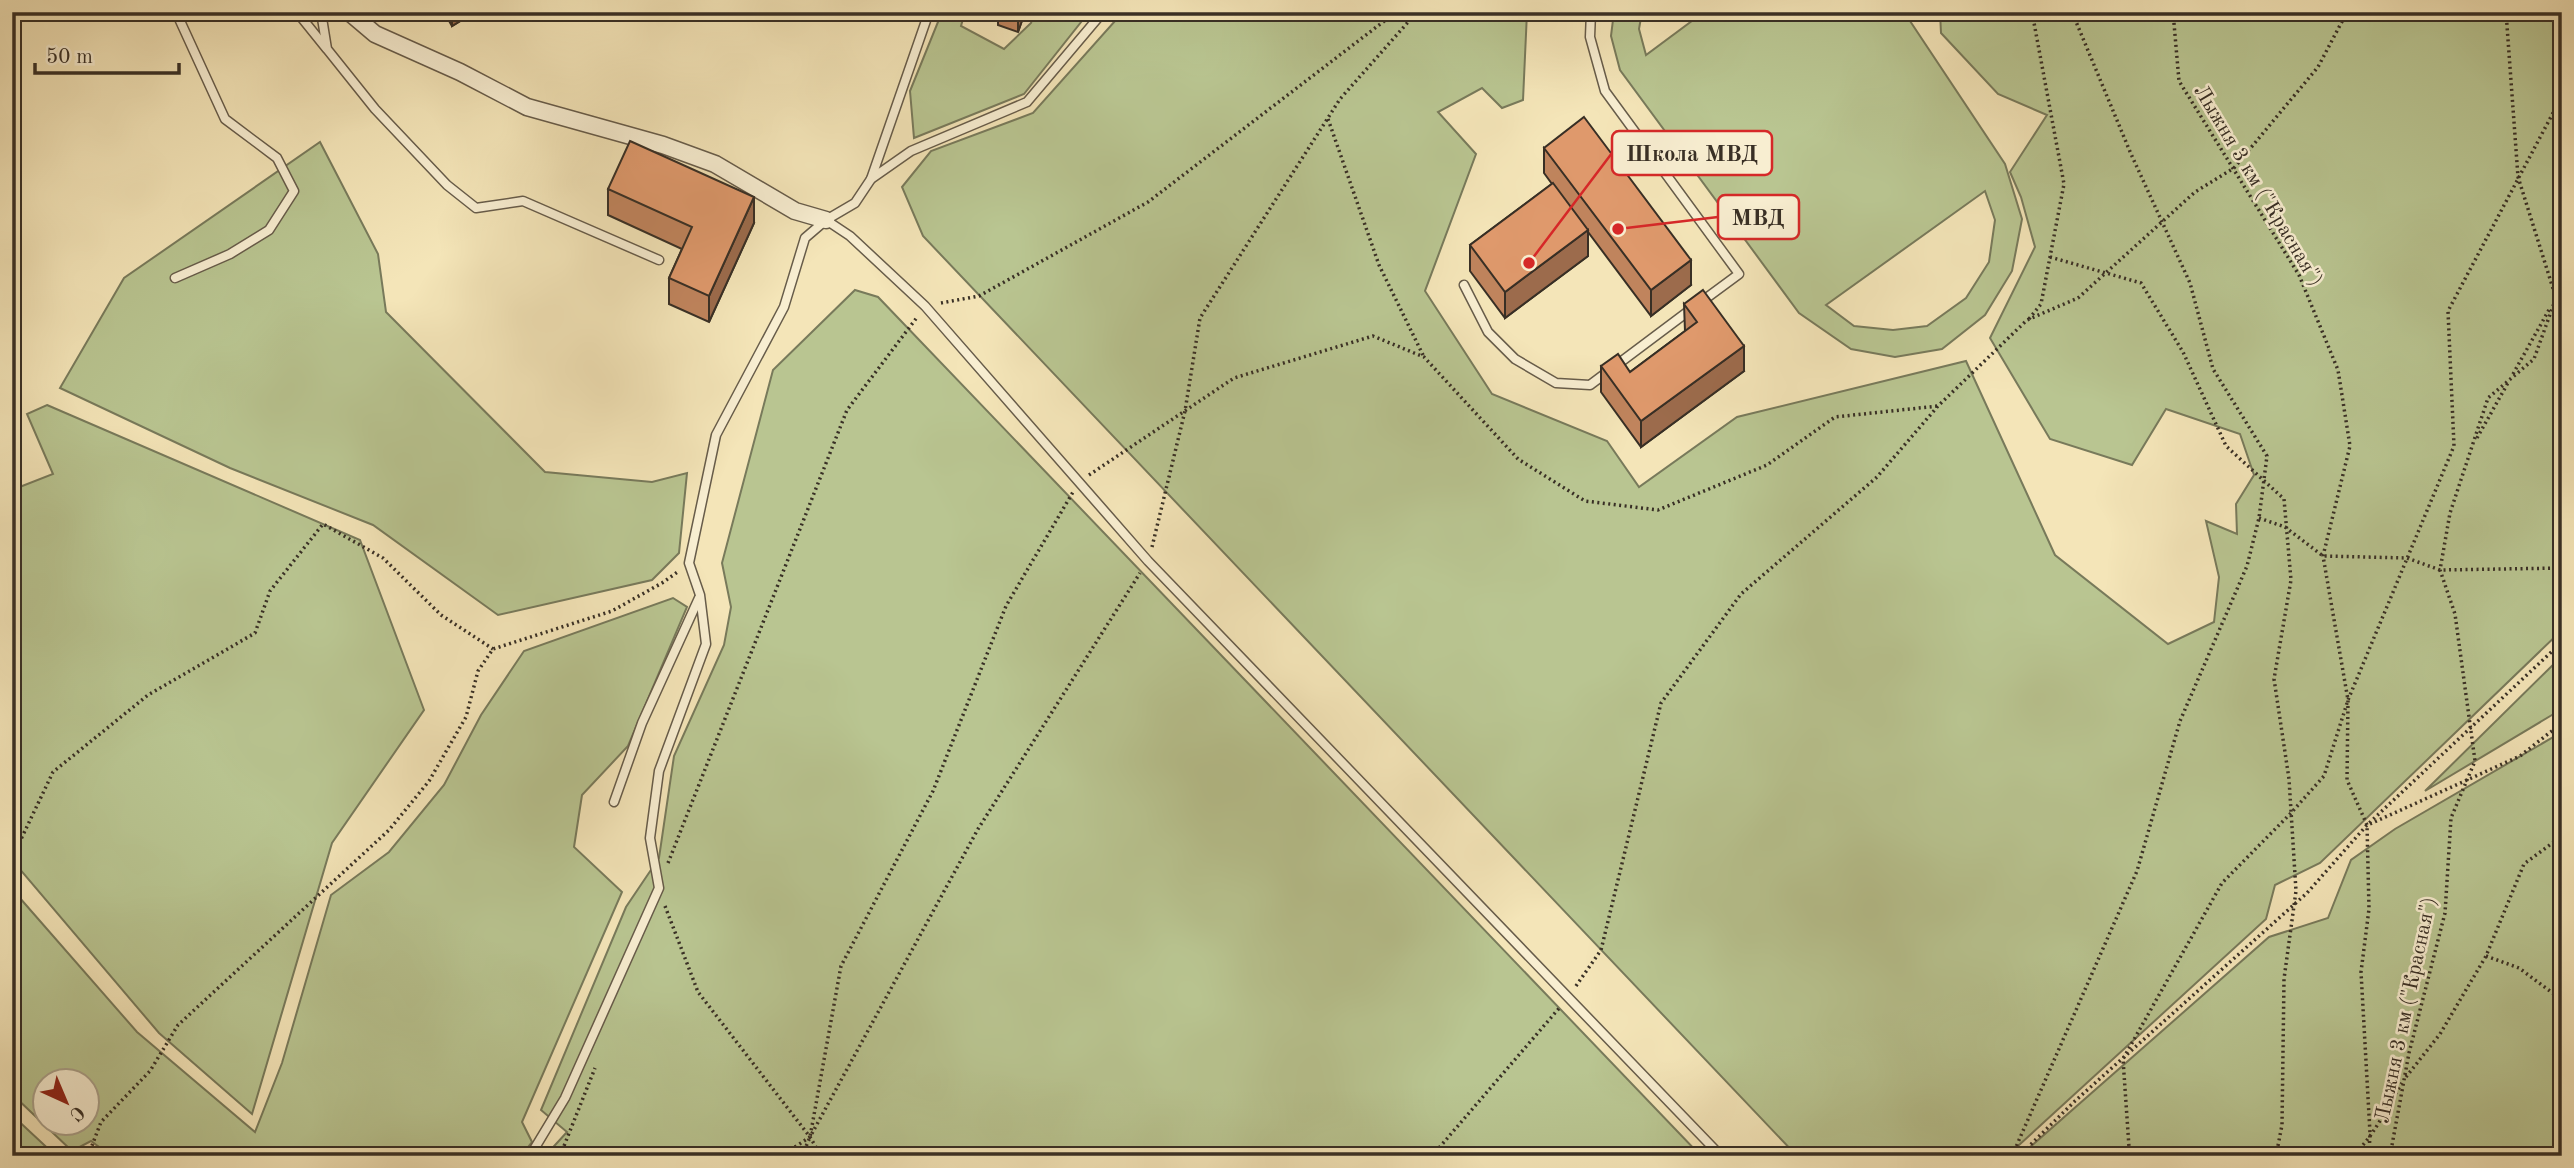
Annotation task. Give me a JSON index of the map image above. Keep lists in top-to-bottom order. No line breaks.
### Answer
{"streets":{"path":["Лыжня 3 км (\"Красная\")"]},"places":["МВД","Школа МВД"],"scale_bar":"50 m","north":"bottom right"}
